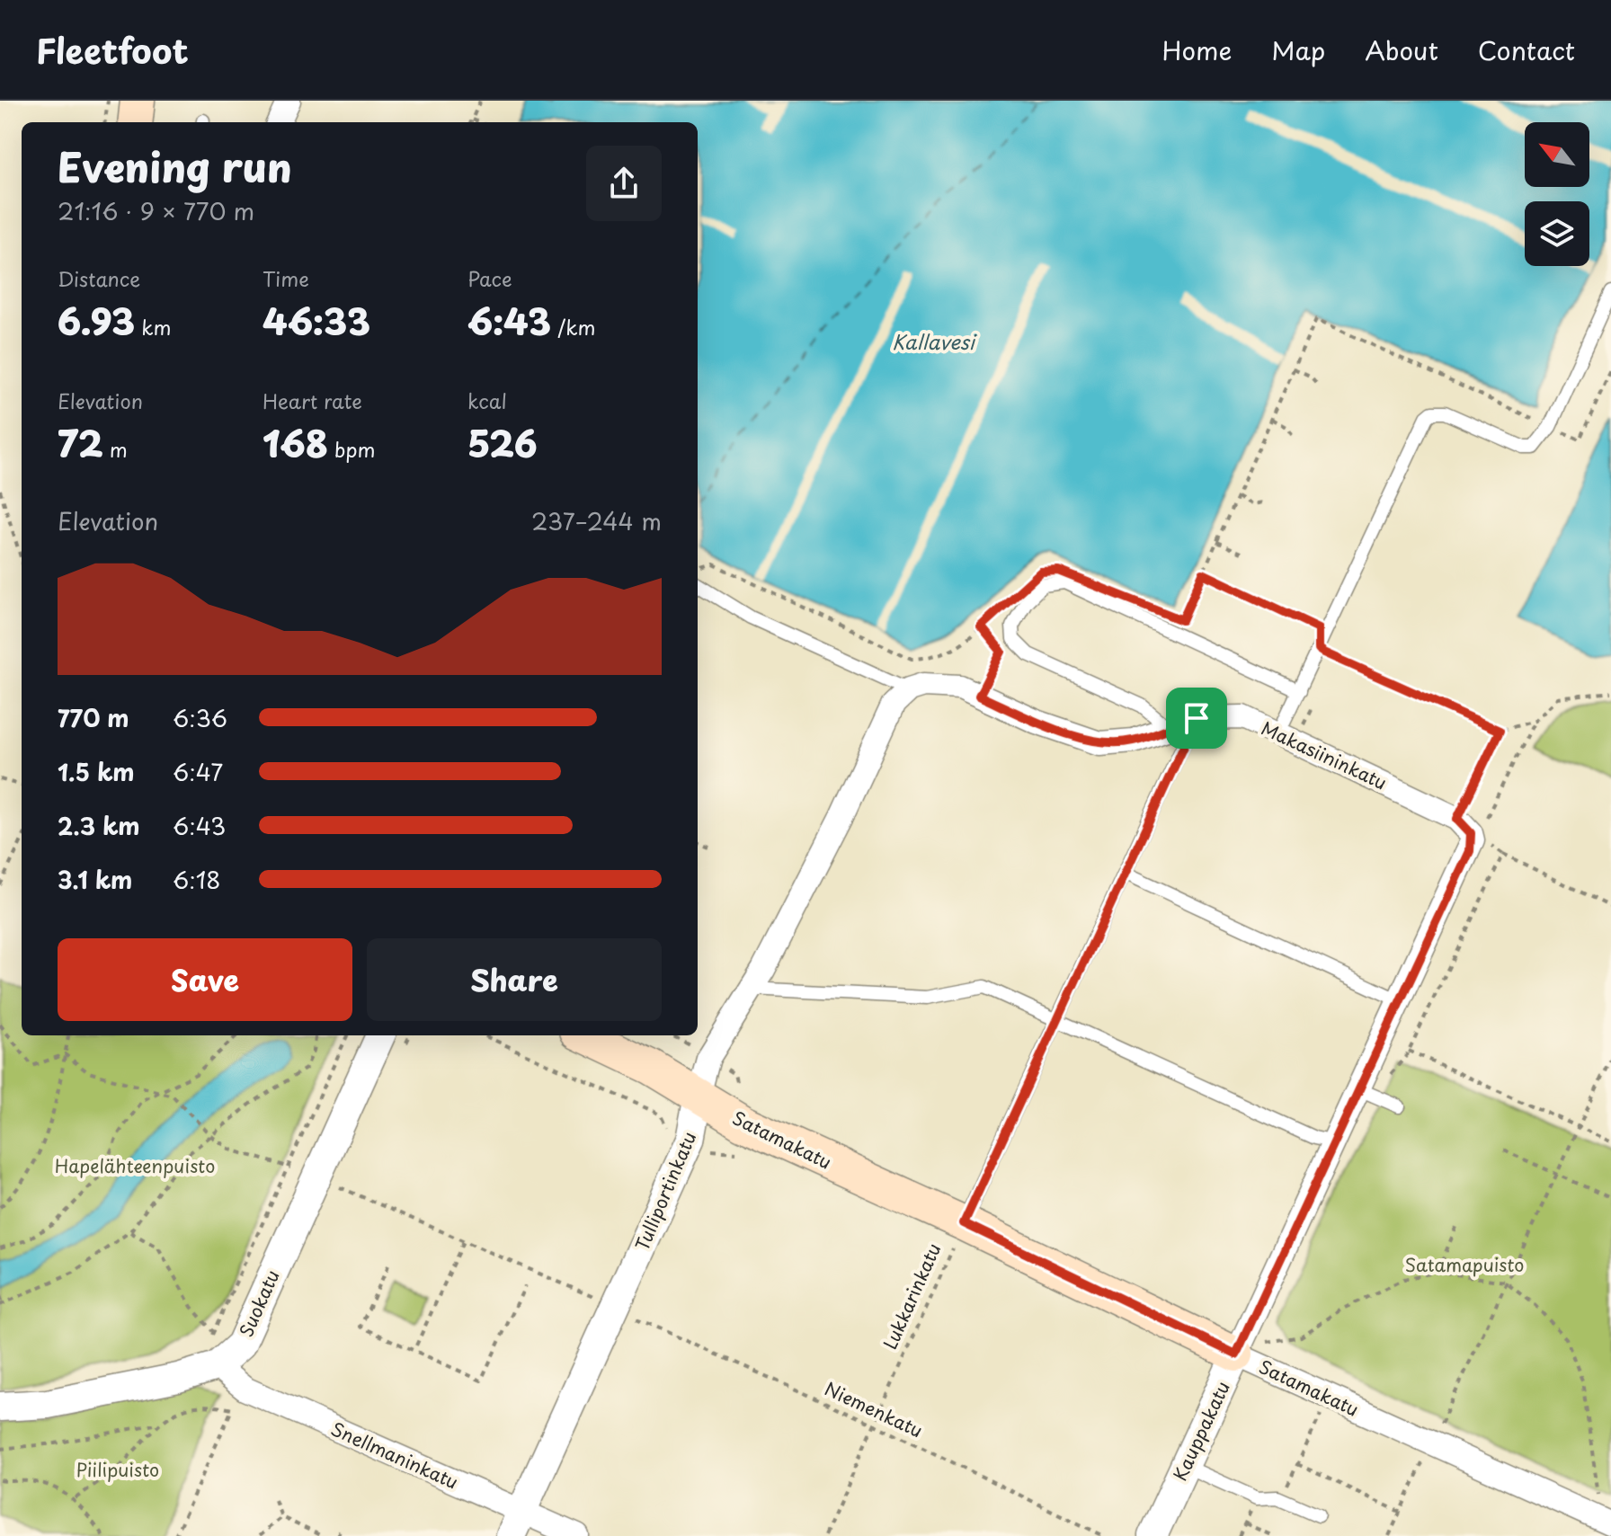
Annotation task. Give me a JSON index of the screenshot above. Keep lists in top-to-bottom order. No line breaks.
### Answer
{"streets":{"main road":["Satamakatu"],"street":["Makasiininkatu","Tulliportinkatu","Suokatu","Kauppakatu","Snellmaninkatu"],"path":["Lukkarinkatu","Niemenkatu"]},"crossings":[["Makasiininkatu","Tulliportinkatu"],["Makasiininkatu","Kauppakatu"],["Satamakatu","Tulliportinkatu"],["Satamakatu","Lukkarinkatu"],["Satamakatu","Kauppakatu"],["Tulliportinkatu","Snellmaninkatu"],["Lukkarinkatu","Niemenkatu"],["Suokatu","Snellmaninkatu"]],"water":["Kallavesi"],"parks":["Hapelähteenpuisto","Satamapuisto","Piilipuisto"],"north":"top left","page":{"header":"Fleetfoot","nav":["Home","Map","About","Contact"],"heading":["Evening run","21:16 · 9 × 770 m"],"stats":[["Distance","6.93 km"],["Time","46:33"],["Pace","6:43 /km"],["Elevation","72 m"],["Heart rate","168 bpm"],["kcal","526"]],"chart":["Elevation","237–244 m"],"list":[{"name":"770 m","note":"6:36"},{"name":"1.5 km","note":"6:47"},{"name":"2.3 km","note":"6:43"},{"name":"3.1 km","note":"6:18"}],"buttons":["Save","Share"]}}
